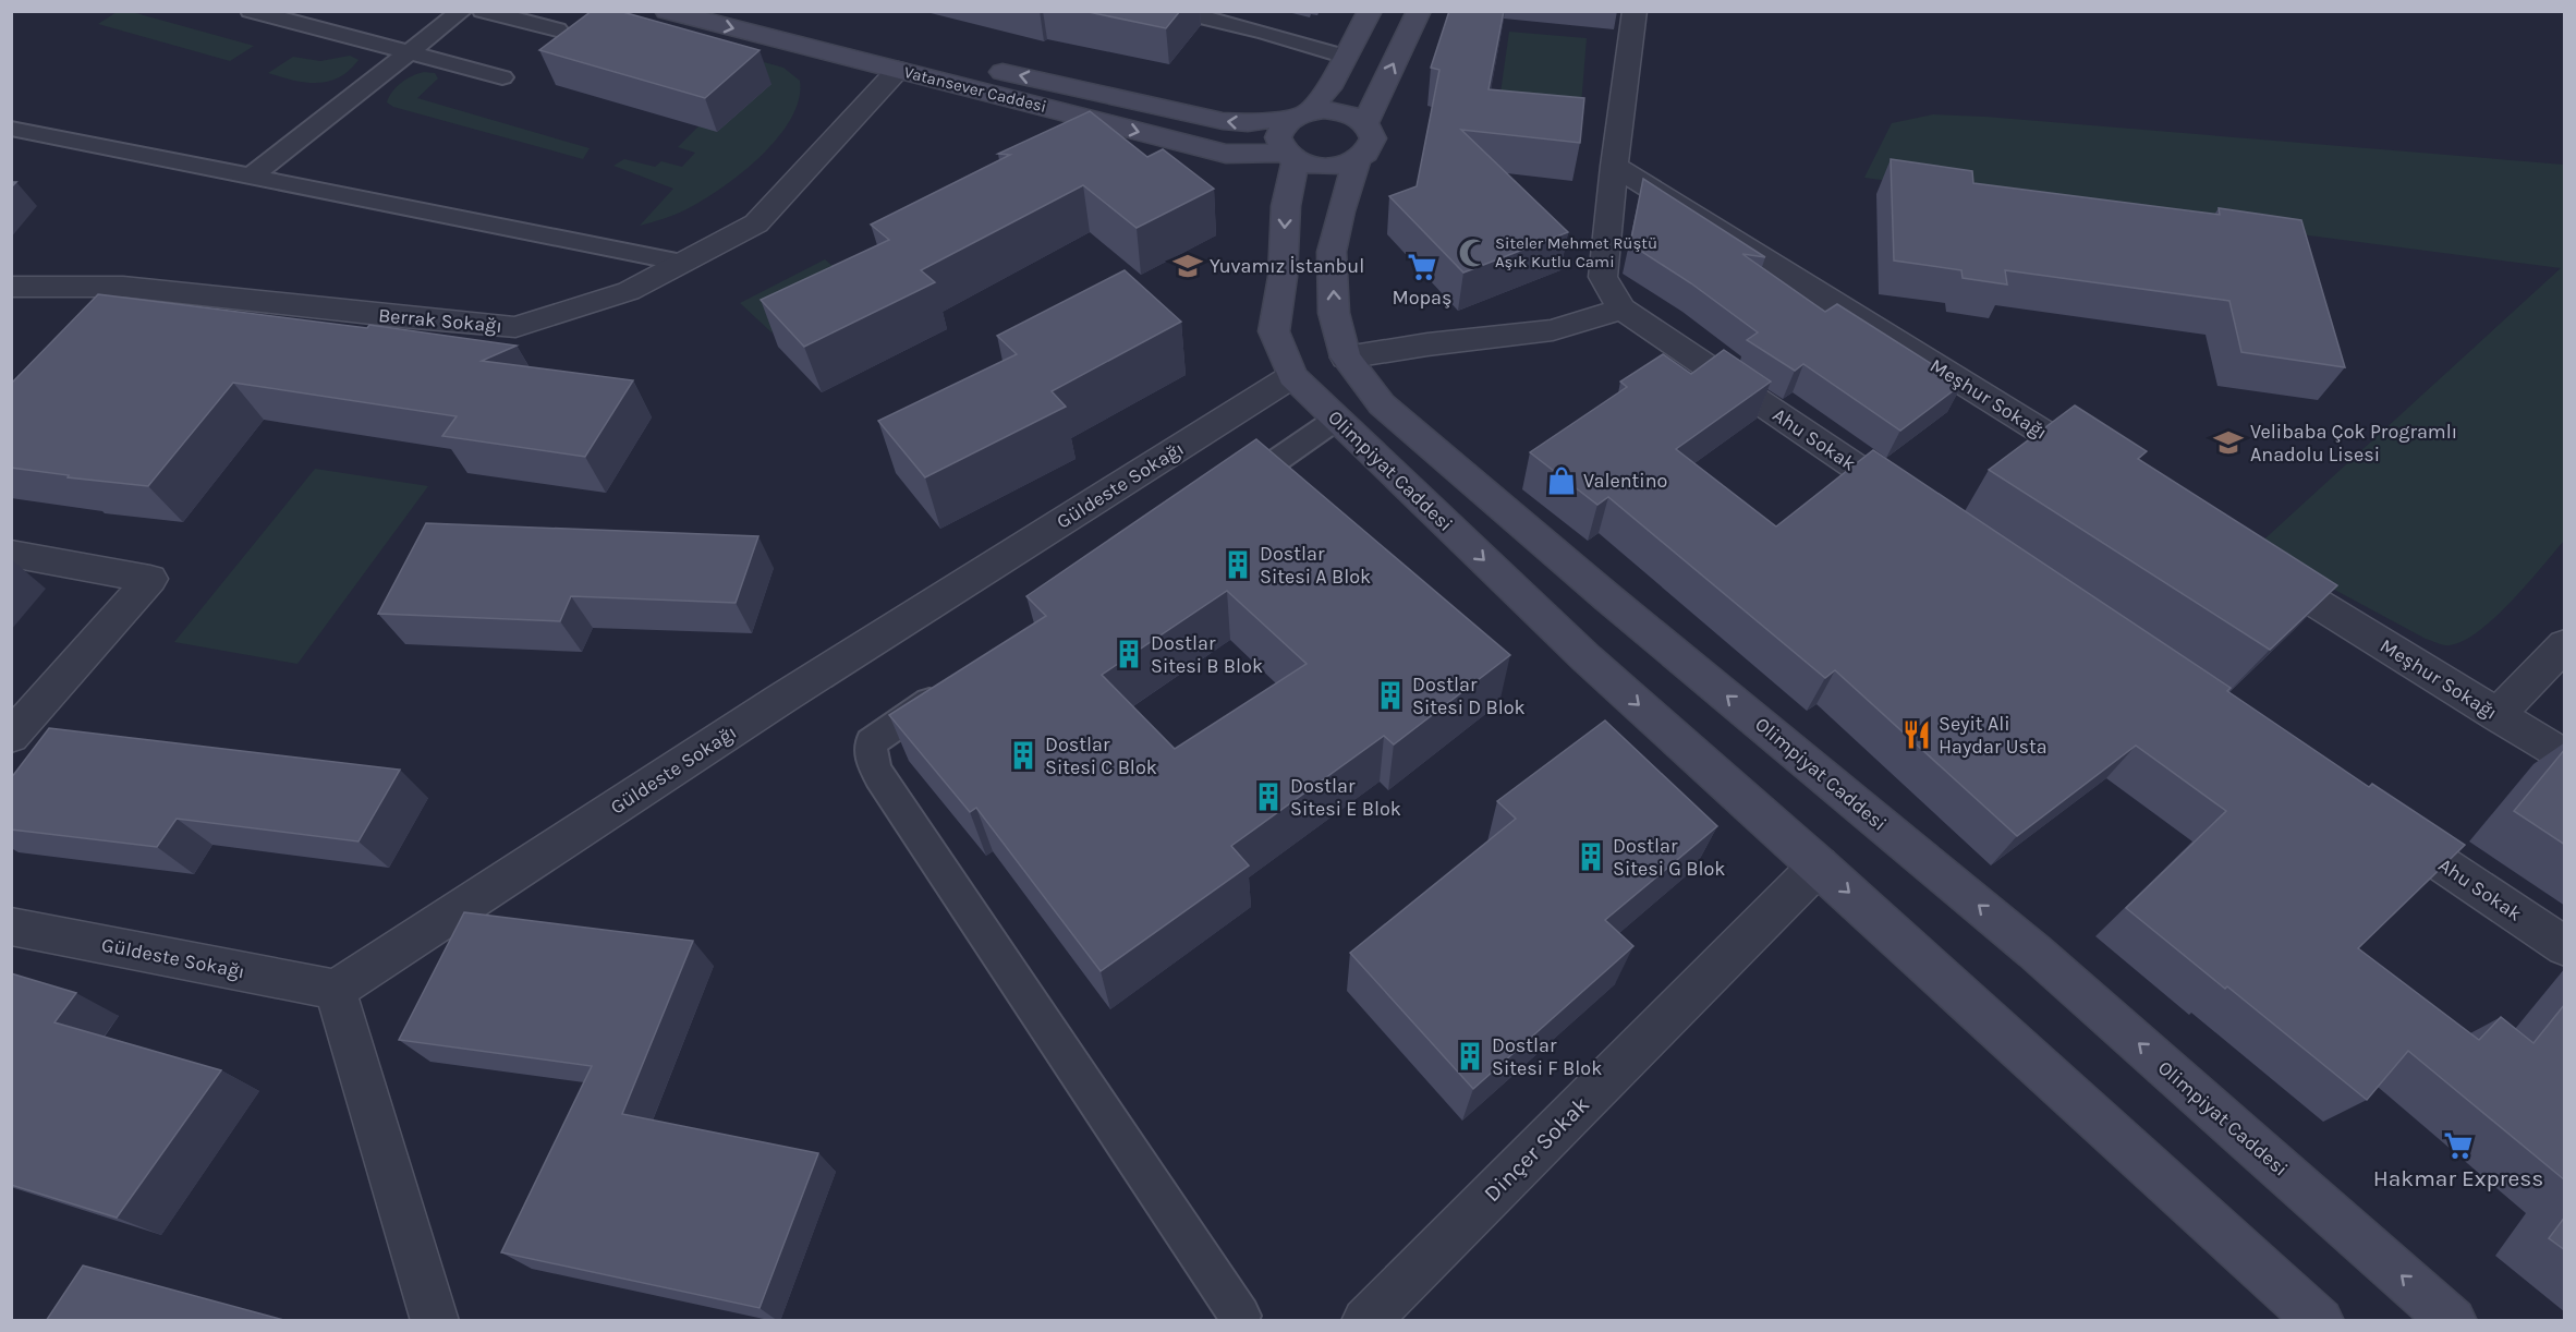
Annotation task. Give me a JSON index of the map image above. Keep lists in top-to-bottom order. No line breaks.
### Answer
{"streets":{"main road":["Vatansever Caddesi","Olimpiyat Caddesi"],"street":["Berrak Sokağı","Meşhur Sokağı","Ahu Sokak","Güldeste Sokağı","Dinçer Sokak"]},"crossings":[["Vatansever Caddesi","Berrak Sokağı"],["Vatansever Caddesi","Olimpiyat Caddesi"],["Olimpiyat Caddesi","Güldeste Sokağı"],["Olimpiyat Caddesi","Dinçer Sokak"]],"places":{"mosque":["Siteler Mehmet Rüştü Aşık Kutlu Cami"],"school or university":["Yuvamız İstanbul","Velibaba Çok Programlı Anadolu Lisesi"],"supermarket":["Mopaş","Hakmar Express"],"shop":["Valentino"],"building":["Dostlar Sitesi A Blok","Dostlar Sitesi B Blok","Dostlar Sitesi D Blok","Dostlar Sitesi C Blok","Dostlar Sitesi E Blok","Dostlar Sitesi G Blok","Dostlar Sitesi F Blok"],"restaurant":["Seyit Ali Haydar Usta"]}}
